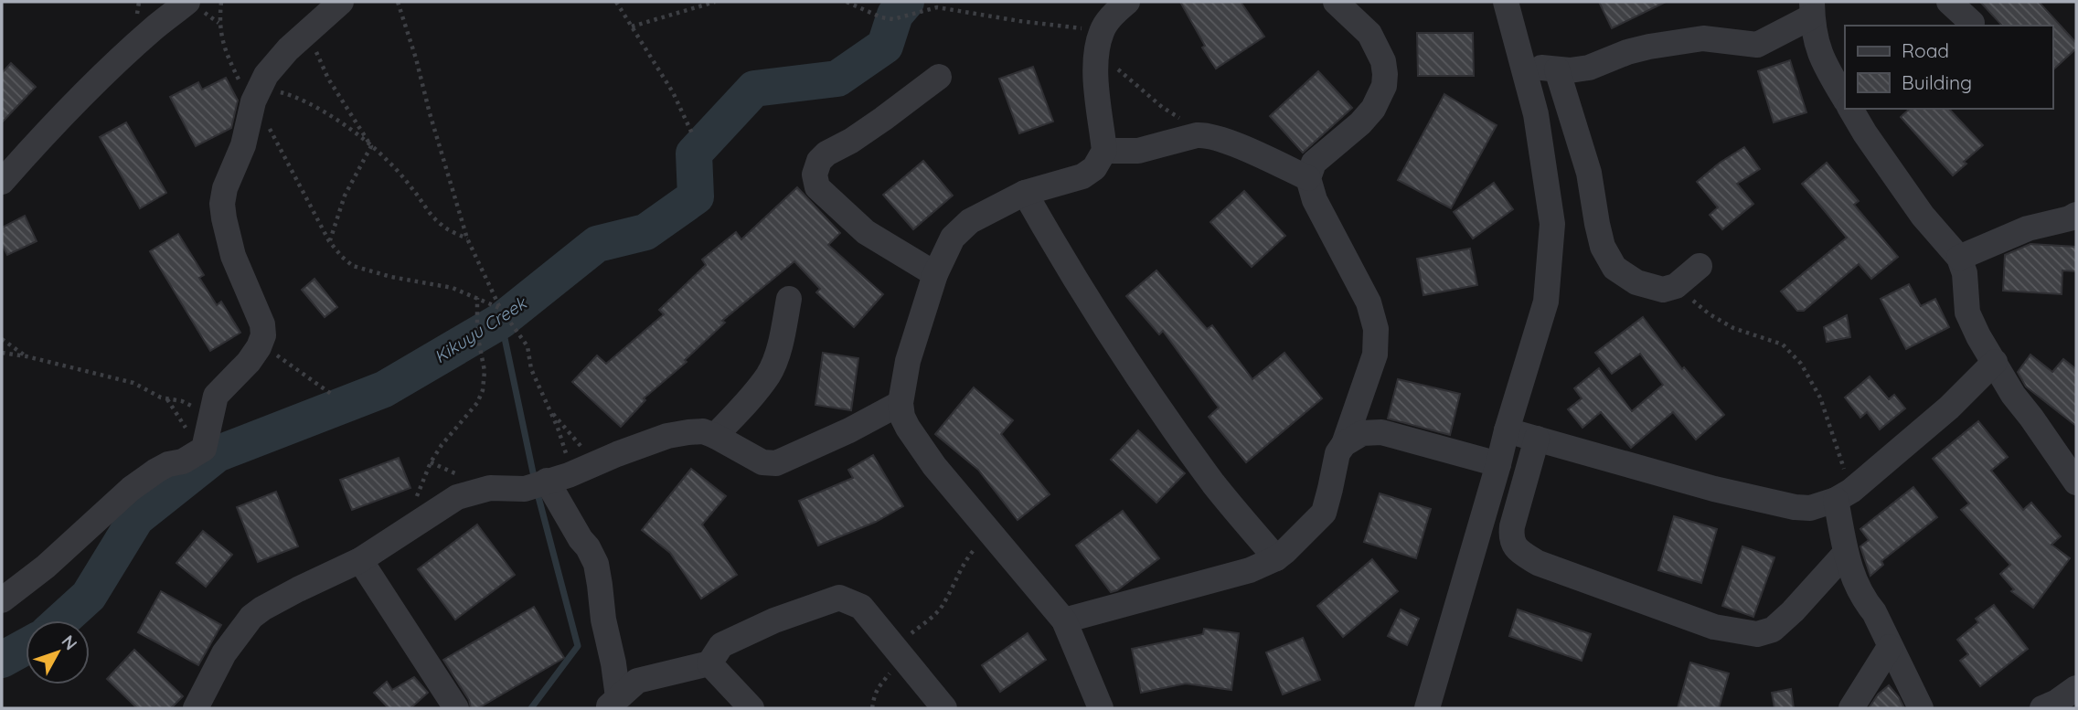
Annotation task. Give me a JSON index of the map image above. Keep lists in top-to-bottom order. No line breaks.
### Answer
{"water":["Kikuyu Creek"],"legend":["Road","Building"],"north":"top right"}
